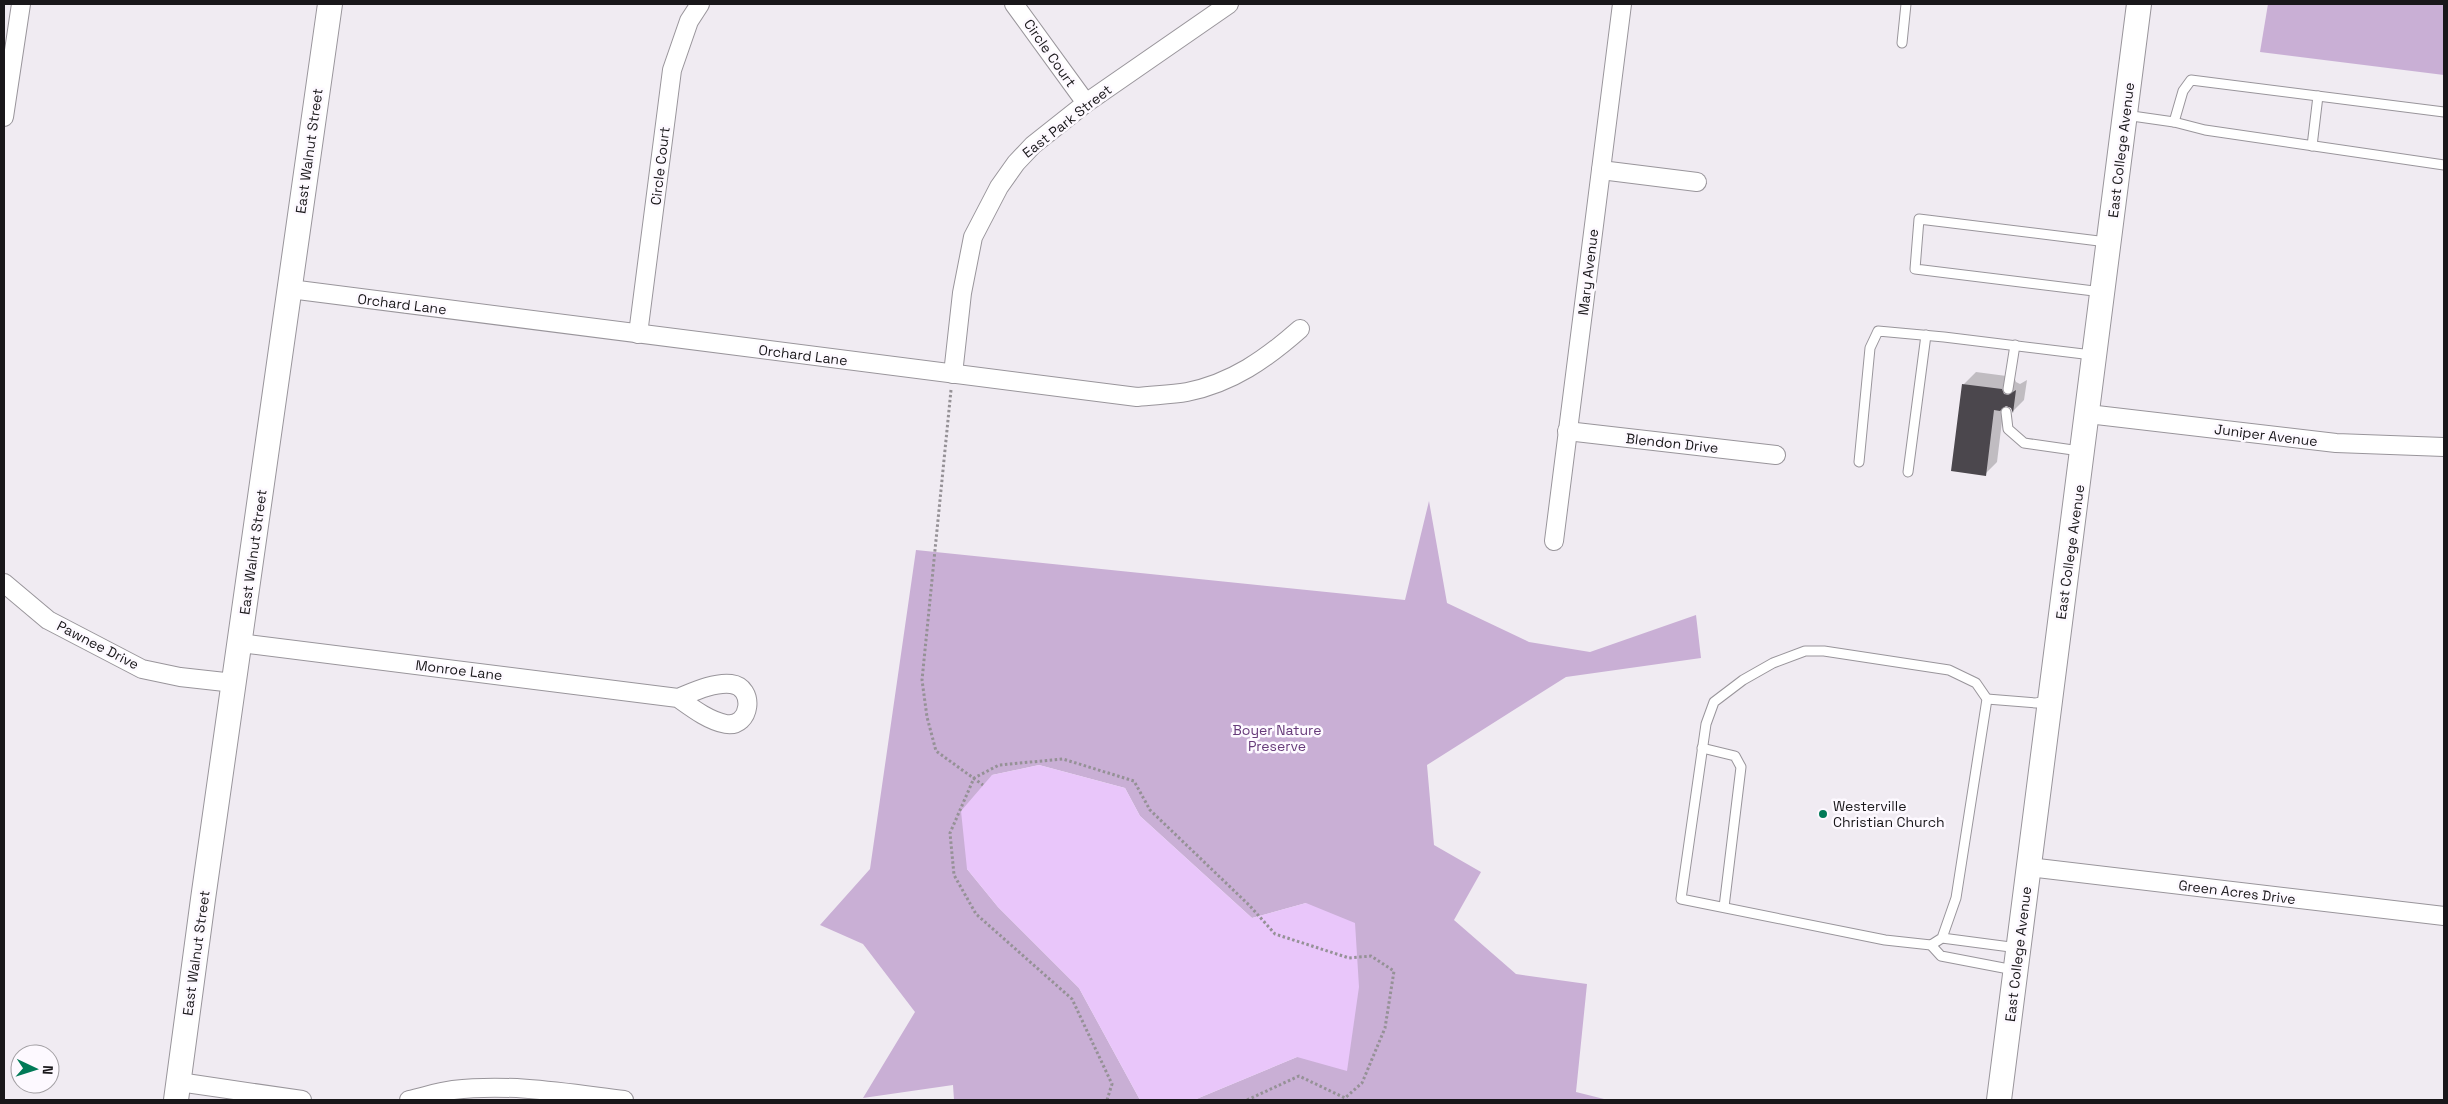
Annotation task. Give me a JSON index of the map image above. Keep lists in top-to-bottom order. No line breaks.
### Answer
{"streets":{"street":["Circle Court","East Park Street","East College Avenue","East Walnut Street","Mary Avenue","Orchard Lane","Juniper Avenue","Blendon Drive","Pawnee Drive","Monroe Lane","Green Acres Drive"]},"crossings":[["Circle Court","East Park Street"],["Circle Court","Orchard Lane"],["East Park Street","Orchard Lane"],["East College Avenue","Juniper Avenue"],["East College Avenue","Green Acres Drive"],["East Walnut Street","Orchard Lane"],["East Walnut Street","Pawnee Drive"],["East Walnut Street","Monroe Lane"],["Mary Avenue","Blendon Drive"]],"parks":["Boyer Nature Preserve"],"places":["Westerville Christian Church"],"north":"right"}
